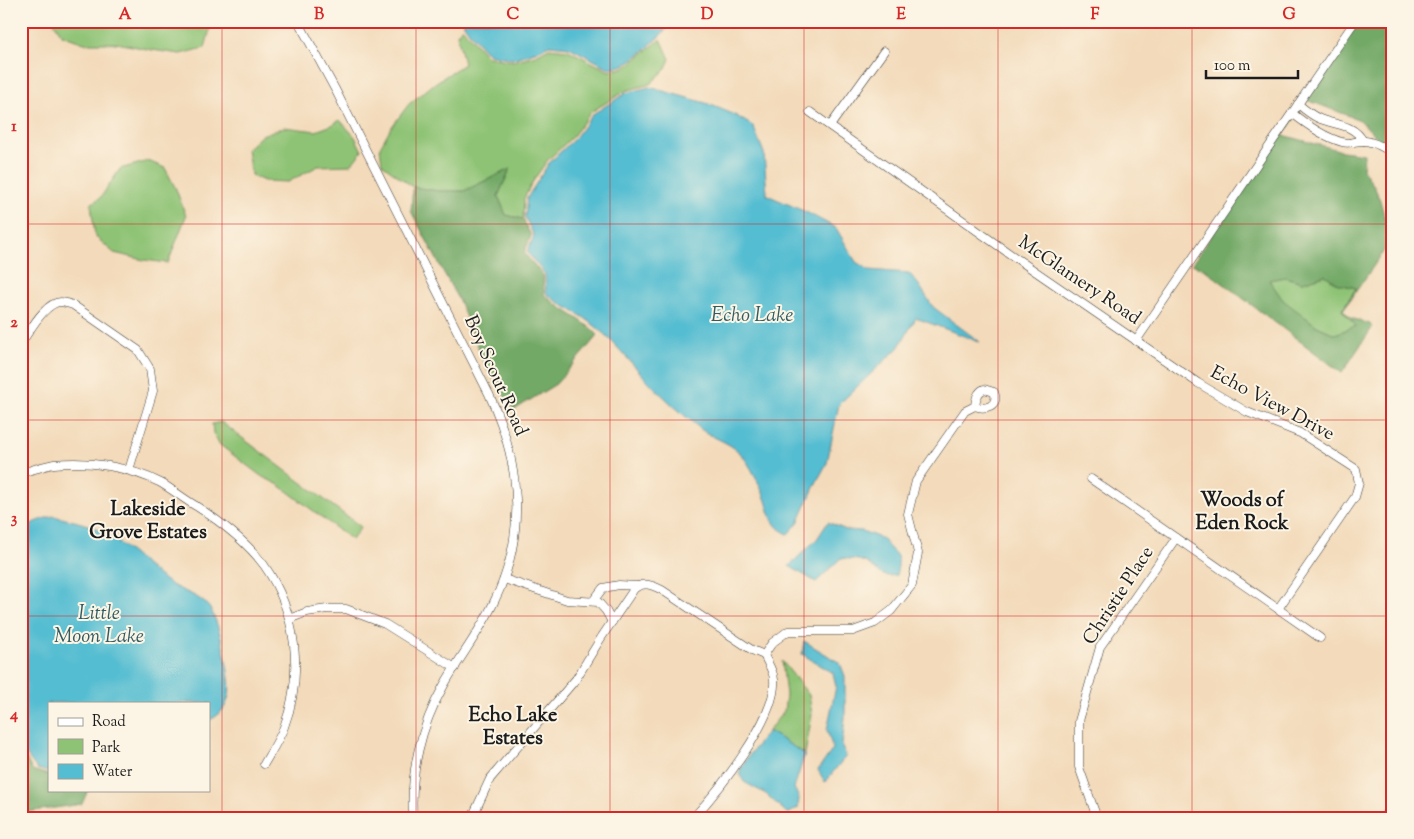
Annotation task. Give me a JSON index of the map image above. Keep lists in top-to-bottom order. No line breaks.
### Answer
{"streets":{"street":["McGlamery Road","Boy Scout Road","Echo View Drive","Christie Place"]},"crossings":[["McGlamery Road","Echo View Drive"]],"districts":["Woods of Eden Rock","Lakeside Grove Estates","Echo Lake Estates"],"water":["Echo Lake","Little Moon Lake"],"legend":["Road","Park","Water"],"scale_bar":"100 m","grid":{"columns":["A","B","C","D","E","F","G"],"rows":["1","2","3","4"]}}
